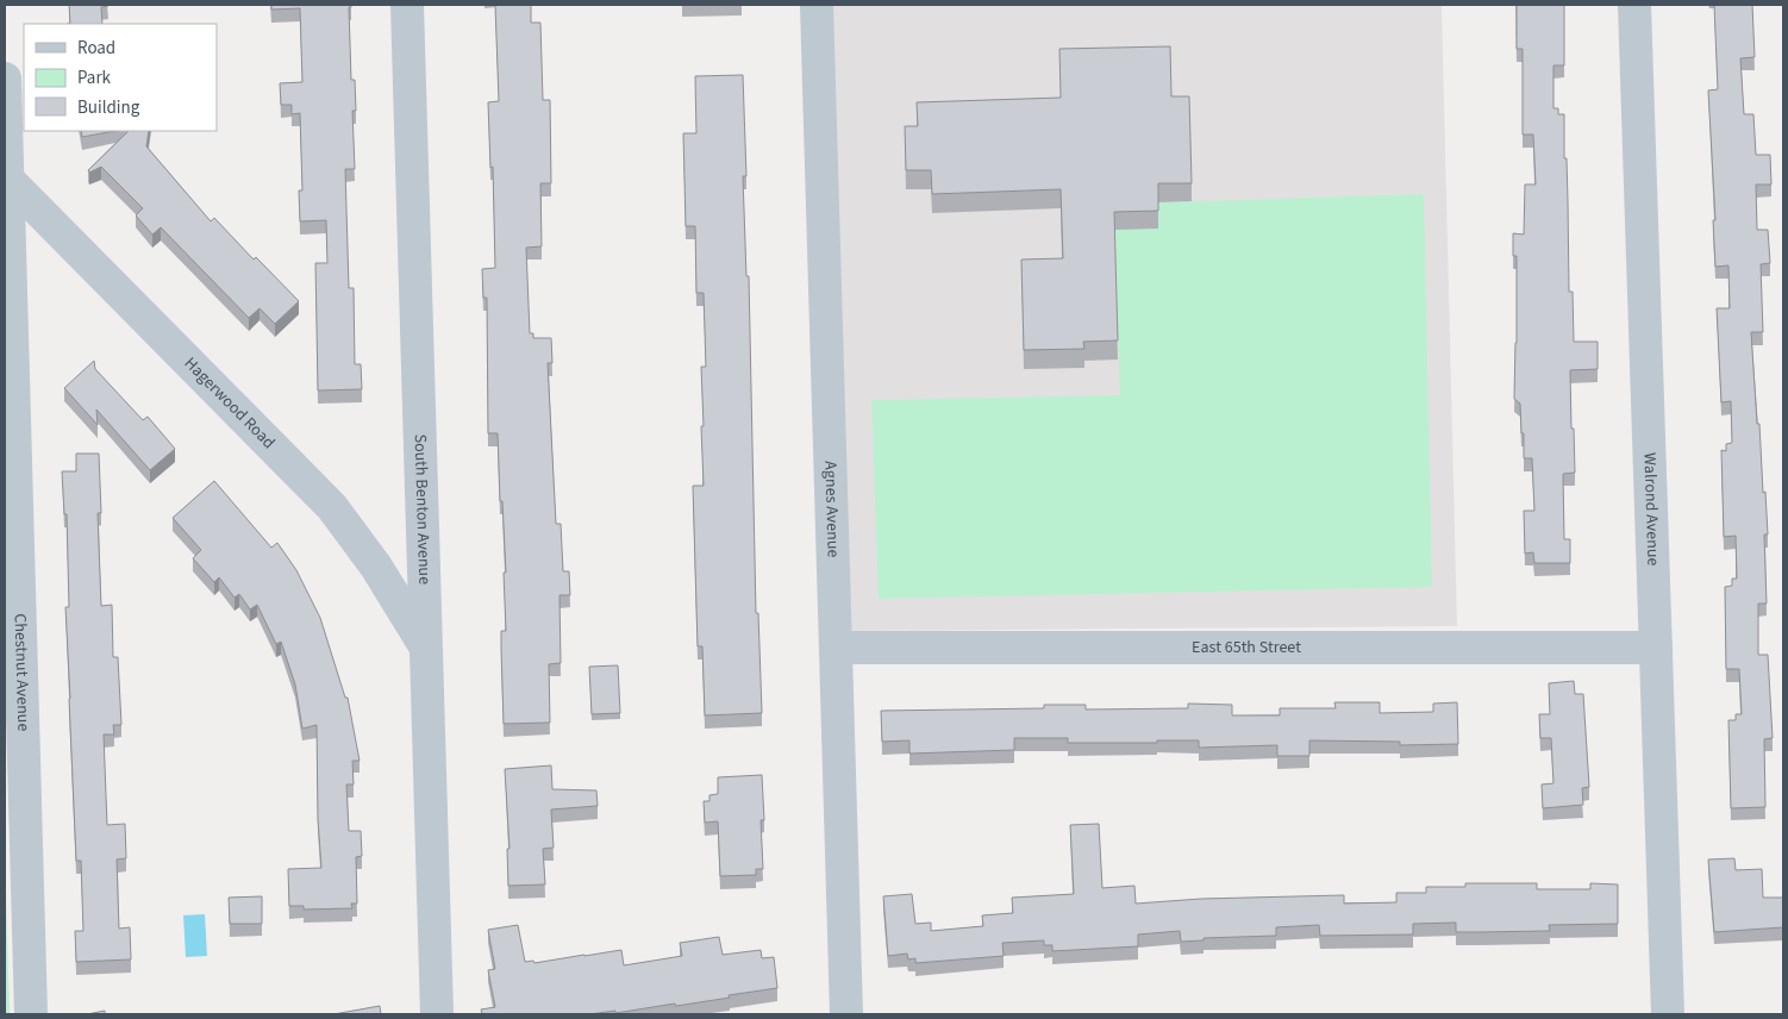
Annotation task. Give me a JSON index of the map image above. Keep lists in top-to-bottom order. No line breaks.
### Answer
{"streets":{"street":["Hagerwood Road","South Benton Avenue","Agnes Avenue","Walrond Avenue","East 65th Street","Chestnut Avenue"]},"crossings":[["Hagerwood Road","South Benton Avenue"],["Hagerwood Road","Chestnut Avenue"],["Agnes Avenue","East 65th Street"],["Walrond Avenue","East 65th Street"]],"legend":["Road","Park","Building"]}
